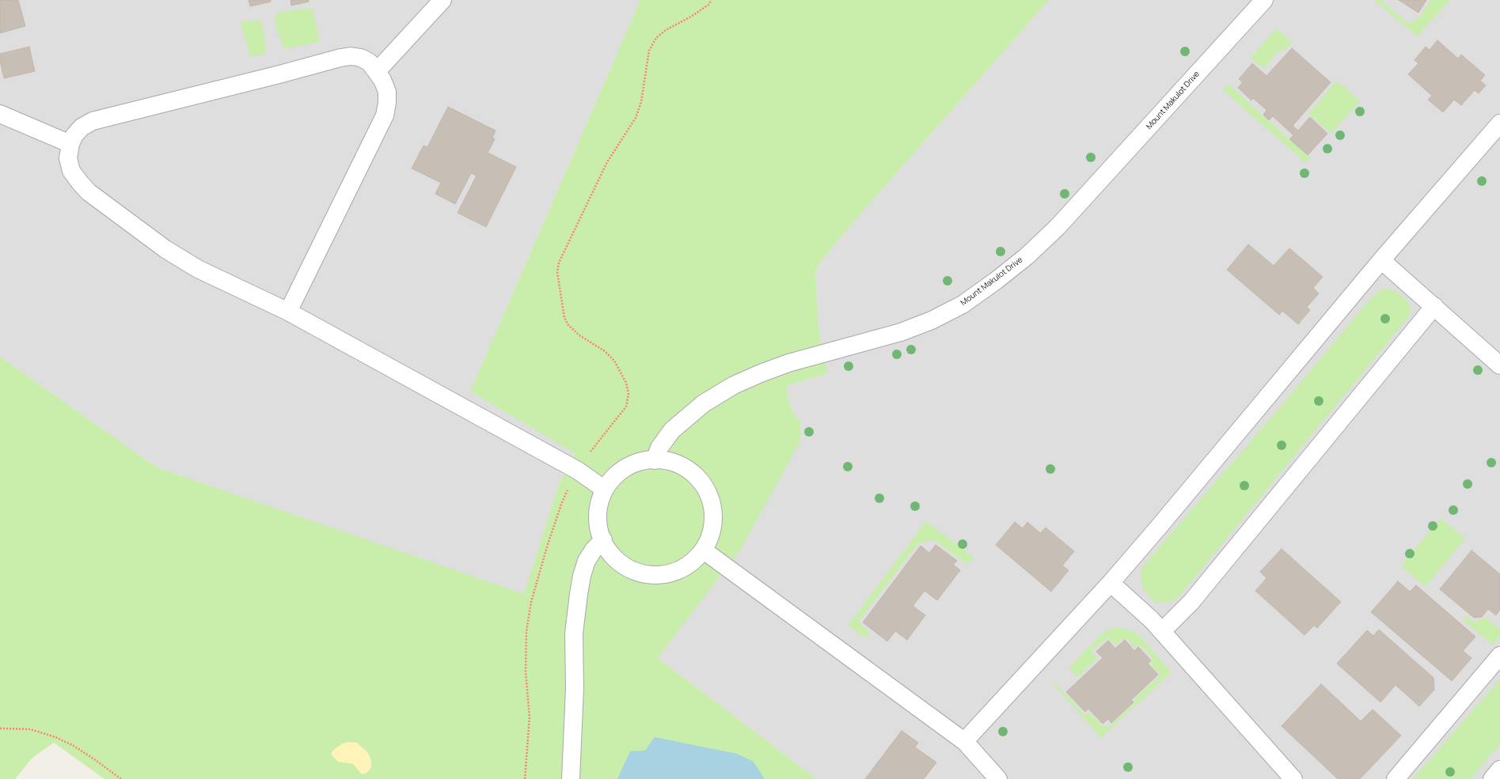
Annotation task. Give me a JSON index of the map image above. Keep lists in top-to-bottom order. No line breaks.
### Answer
{"streets":{"street":["Mount Makulot Drive"]}}
